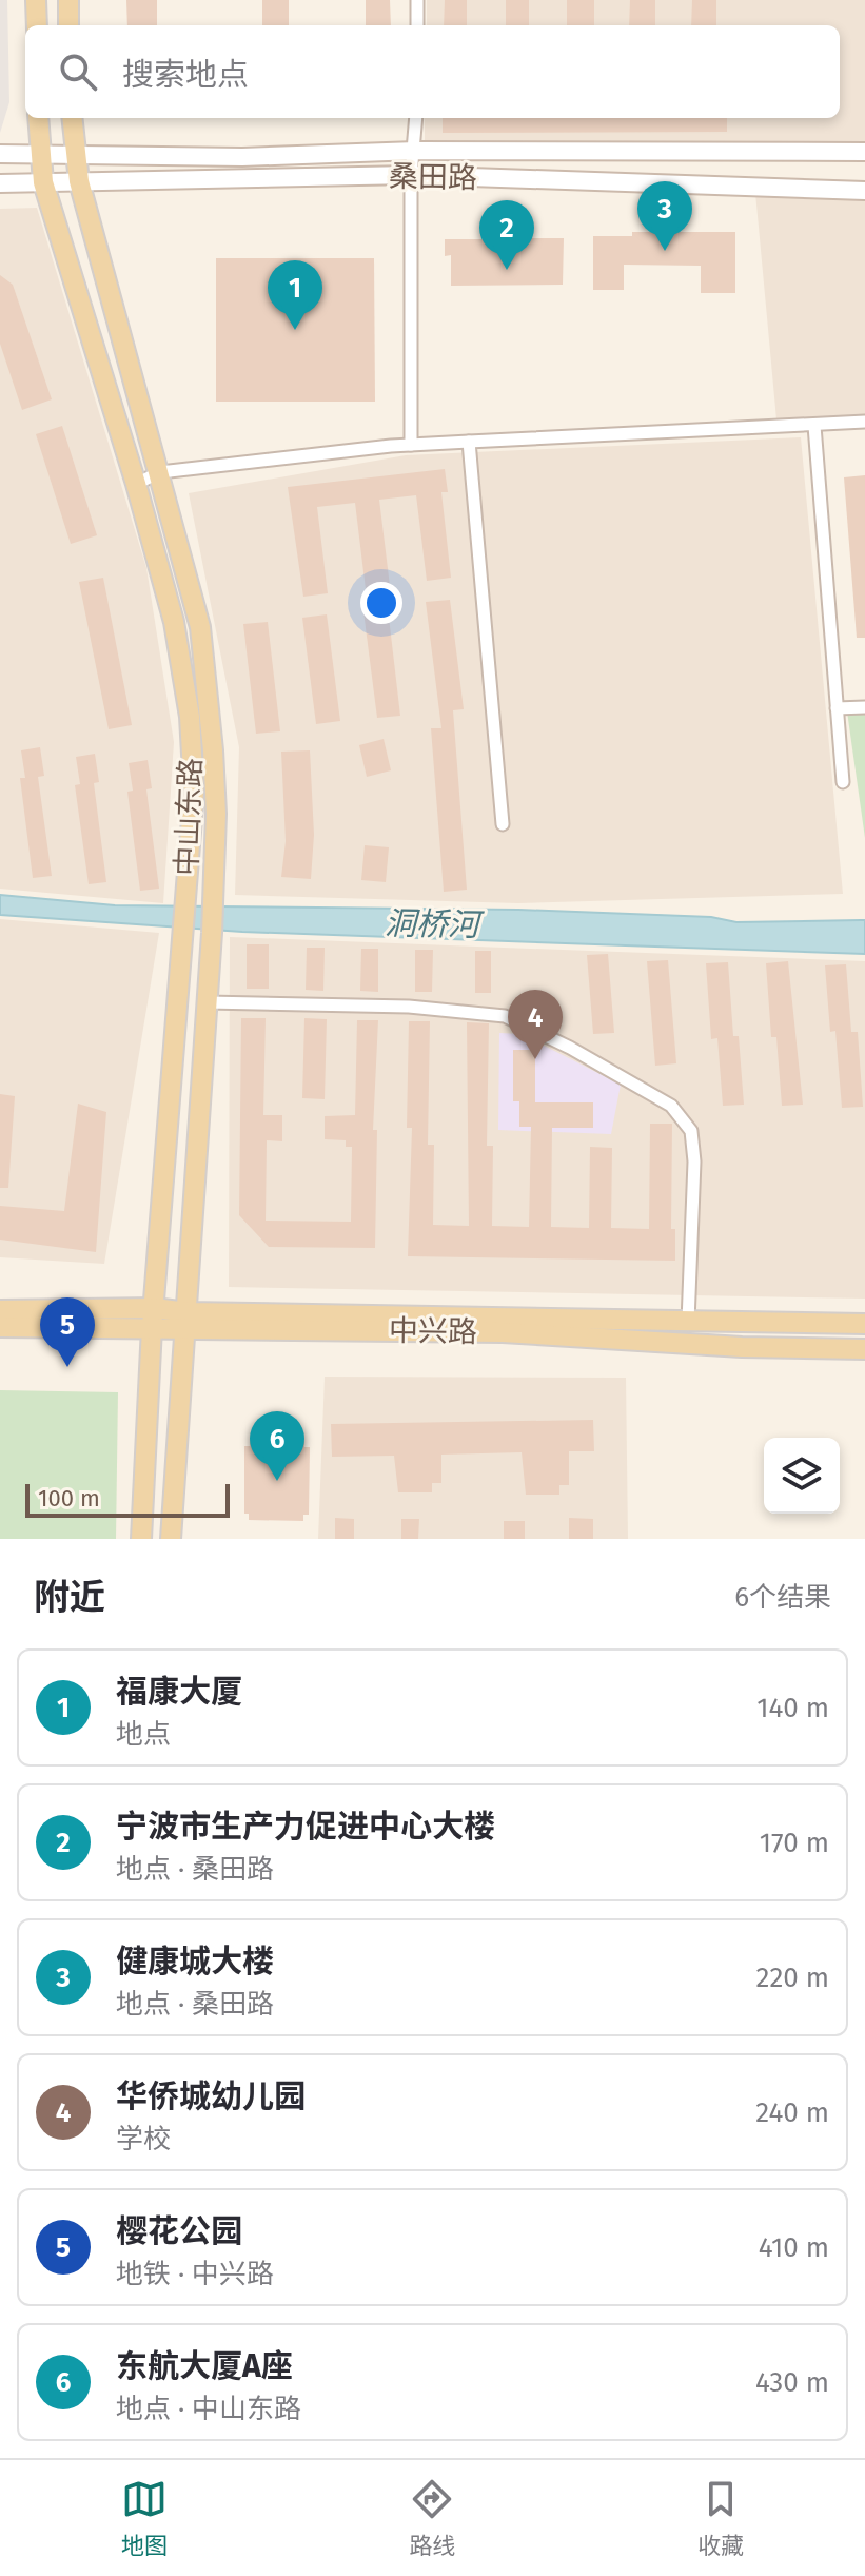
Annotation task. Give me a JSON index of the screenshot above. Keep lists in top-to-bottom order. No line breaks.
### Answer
{"streets":{"main road":["桑田路","中山东路","中兴路"]},"crossings":[["桑田路","中山东路"],["中山东路","中兴路"]],"water":["洞桥河"],"scale_bar":"100 m","page":{"search":"搜索地点","pins":["3","2","1","4","5","6"],"scale":"100 m","heading":["附近","6个结果"],"list":[{"mark":"1","name":"福康大厦","note":"地点","value":"140 m"},{"mark":"2","name":"宁波市生产力促进中心大楼","note":"地点 · 桑田路","value":"170 m"},{"mark":"3","name":"健康城大楼","note":"地点 · 桑田路","value":"220 m"},{"mark":"4","name":"华侨城幼儿园","note":"学校","value":"240 m"},{"mark":"5","name":"樱花公园","note":"地铁 · 中兴路","value":"410 m"},{"mark":"6","name":"东航大厦A座","note":"地点 · 中山东路","value":"430 m"}],"nav":["地图","路线","收藏"]}}
